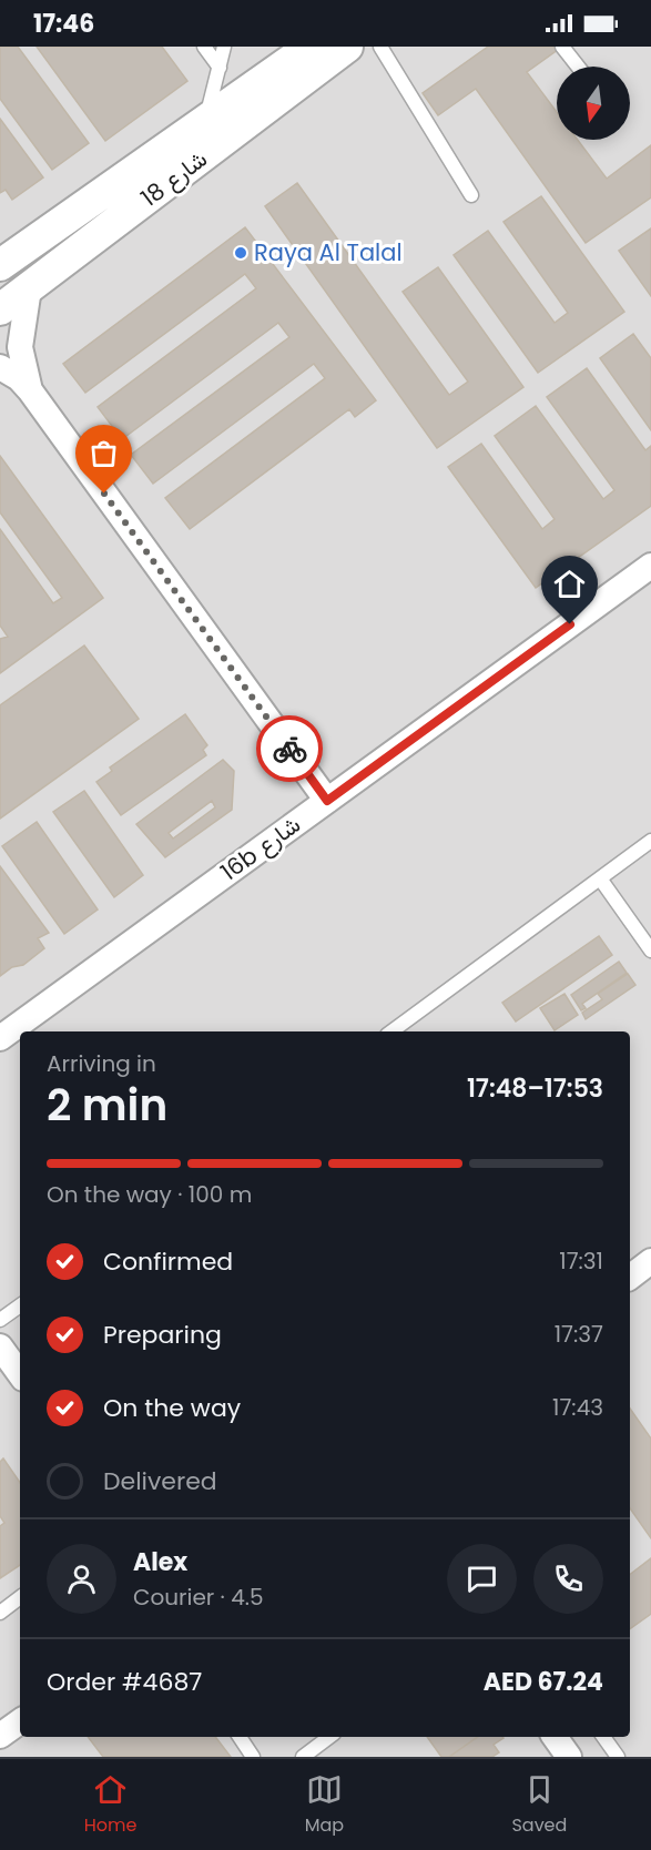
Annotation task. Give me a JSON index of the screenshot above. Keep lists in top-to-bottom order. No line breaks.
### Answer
{"streets":{"street":["شارع 18","16b شارع"]},"places":["Raya Al Talal"],"north":"bottom","page":{"status":"17:46","heading":["2 min","Arriving in","17:48–17:53"],"panel":["Alex","Courier · 4.5","Order #4687","AED 67.24"],"bar":"On the way · 100 m","list":[["Confirmed","17:31"],["Preparing","17:37"],["On the way","17:43"],"Delivered"],"tabs":["Home","Map","Saved"]}}
